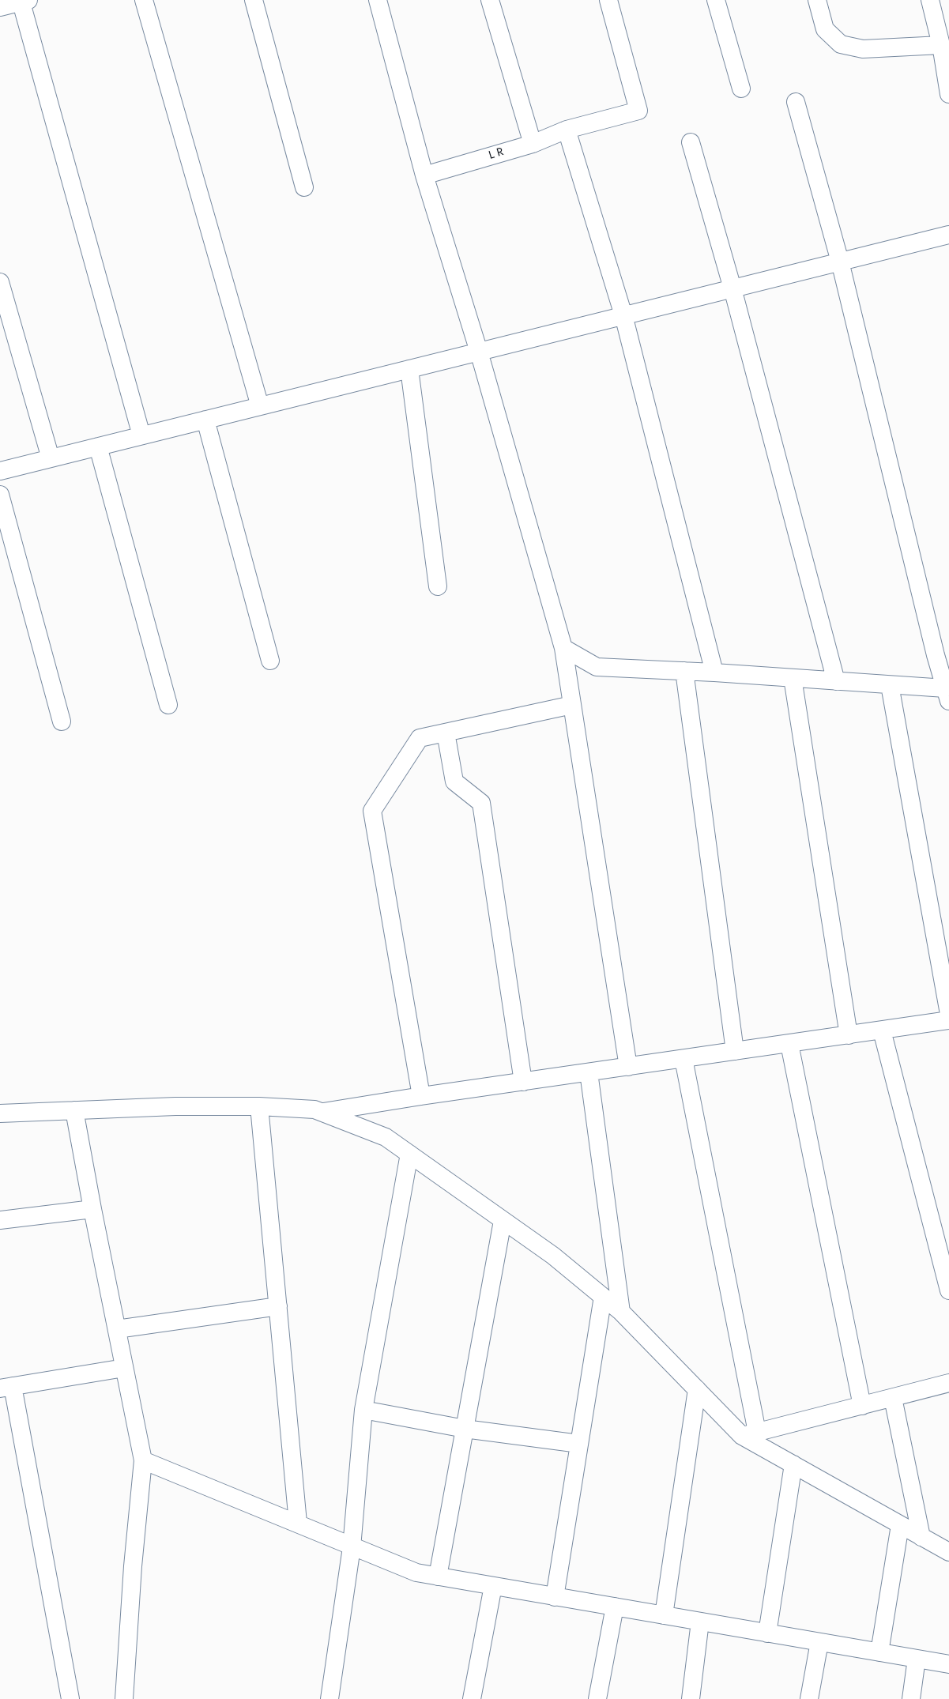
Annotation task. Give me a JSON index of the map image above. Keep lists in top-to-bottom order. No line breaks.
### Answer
{"streets":{"street":["L R"]}}
